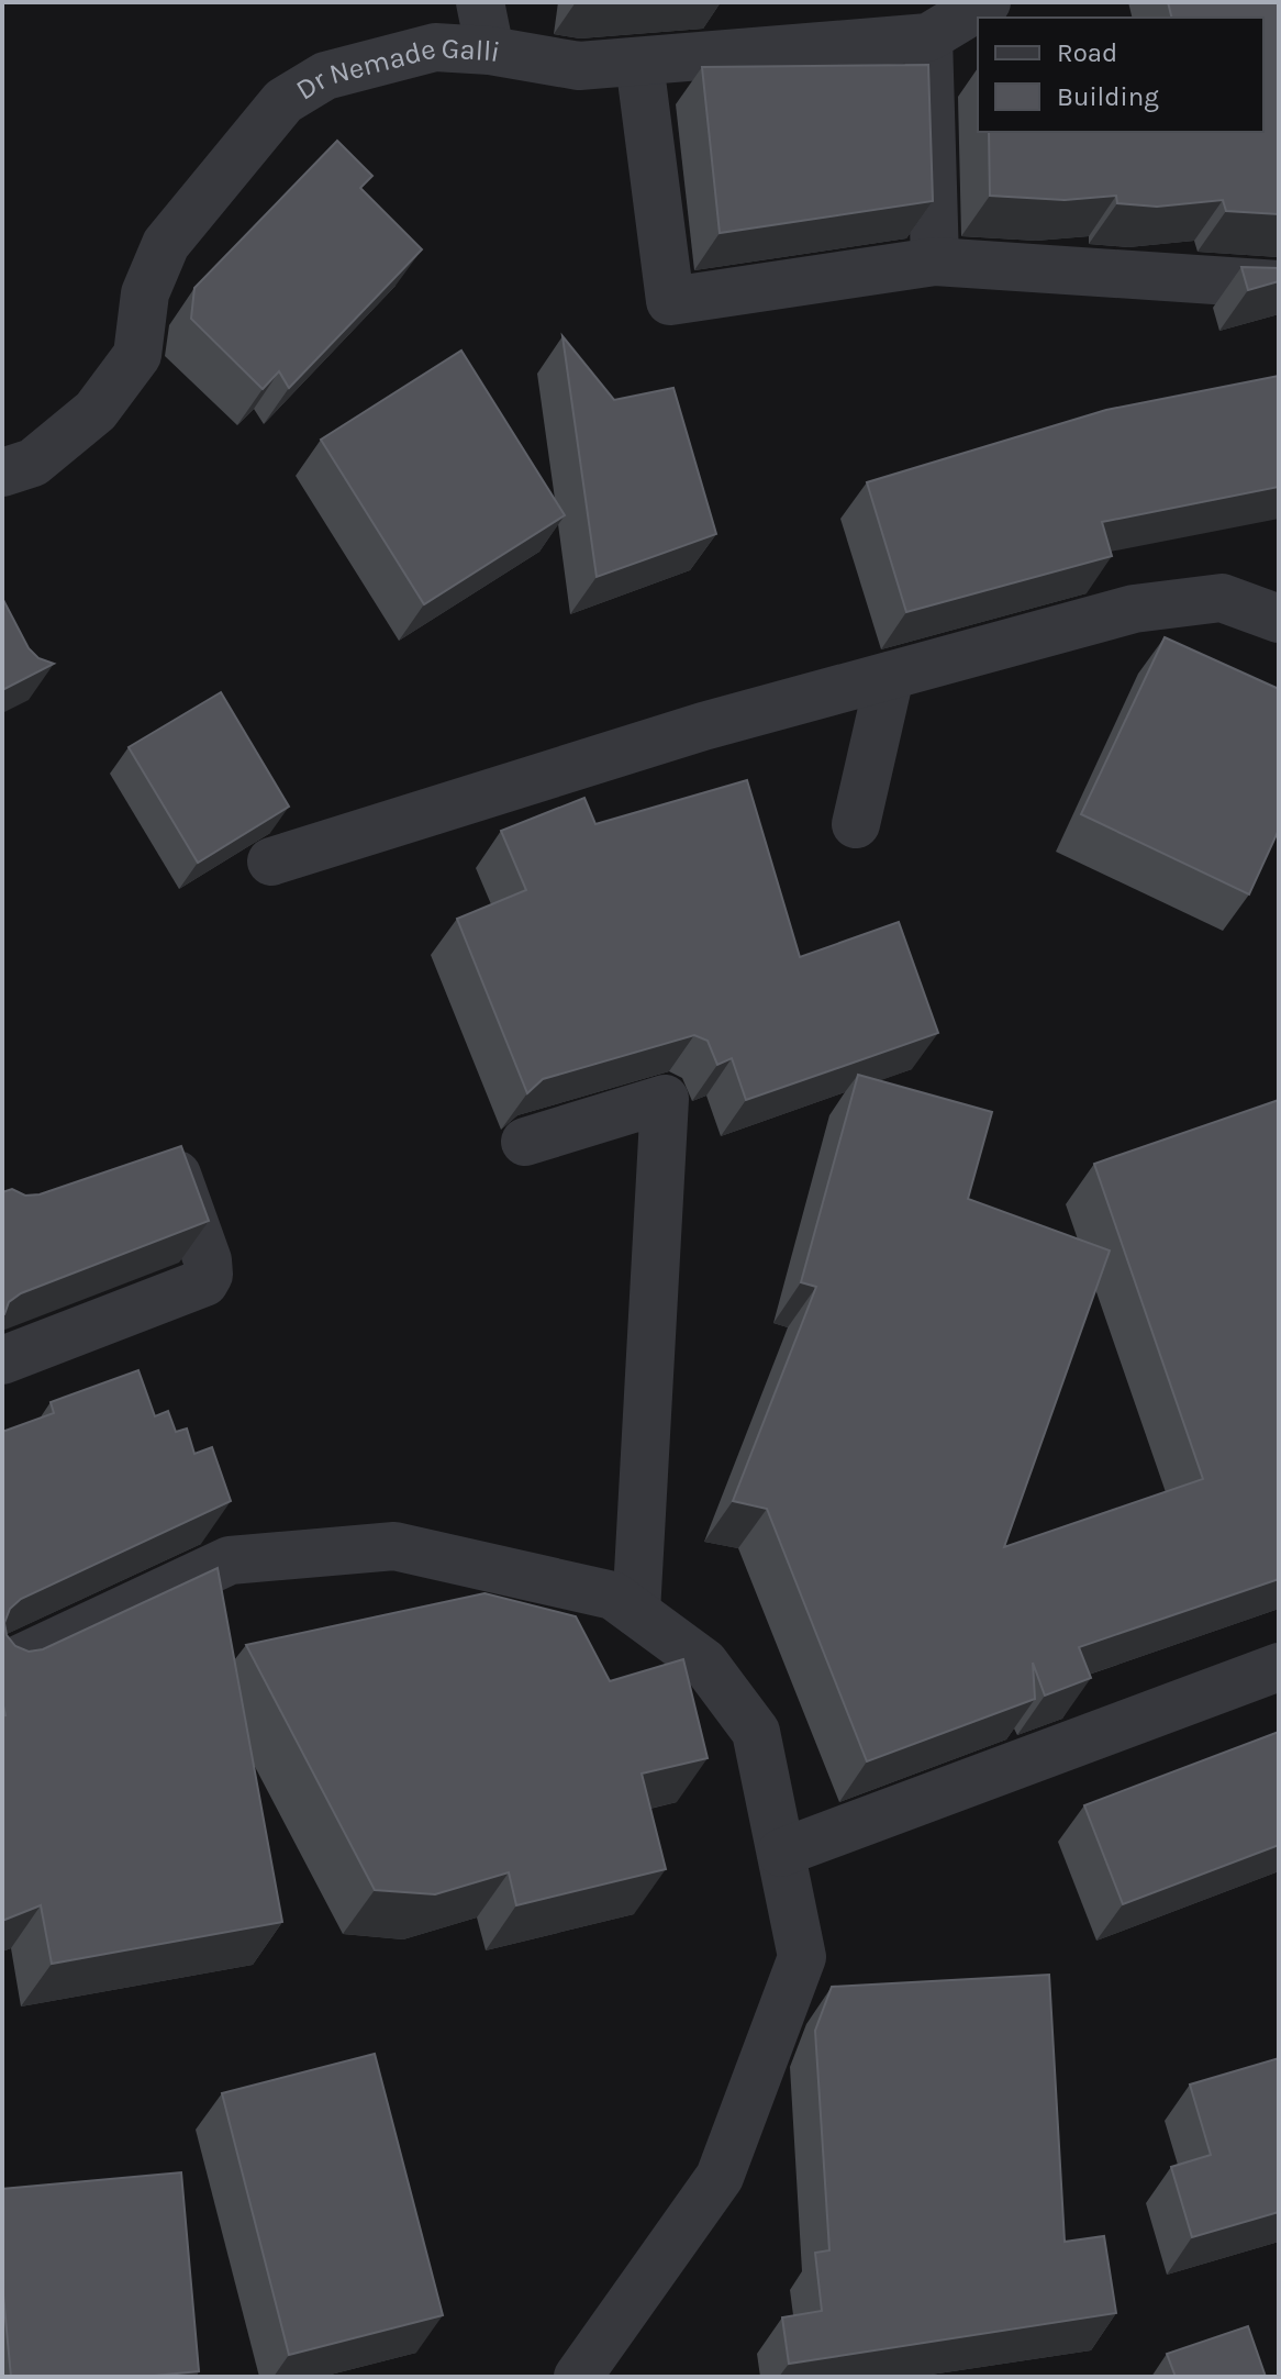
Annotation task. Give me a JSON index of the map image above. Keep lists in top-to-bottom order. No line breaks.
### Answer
{"streets":{"street":["Dr Nemade Galli"]},"legend":["Road","Building"]}
